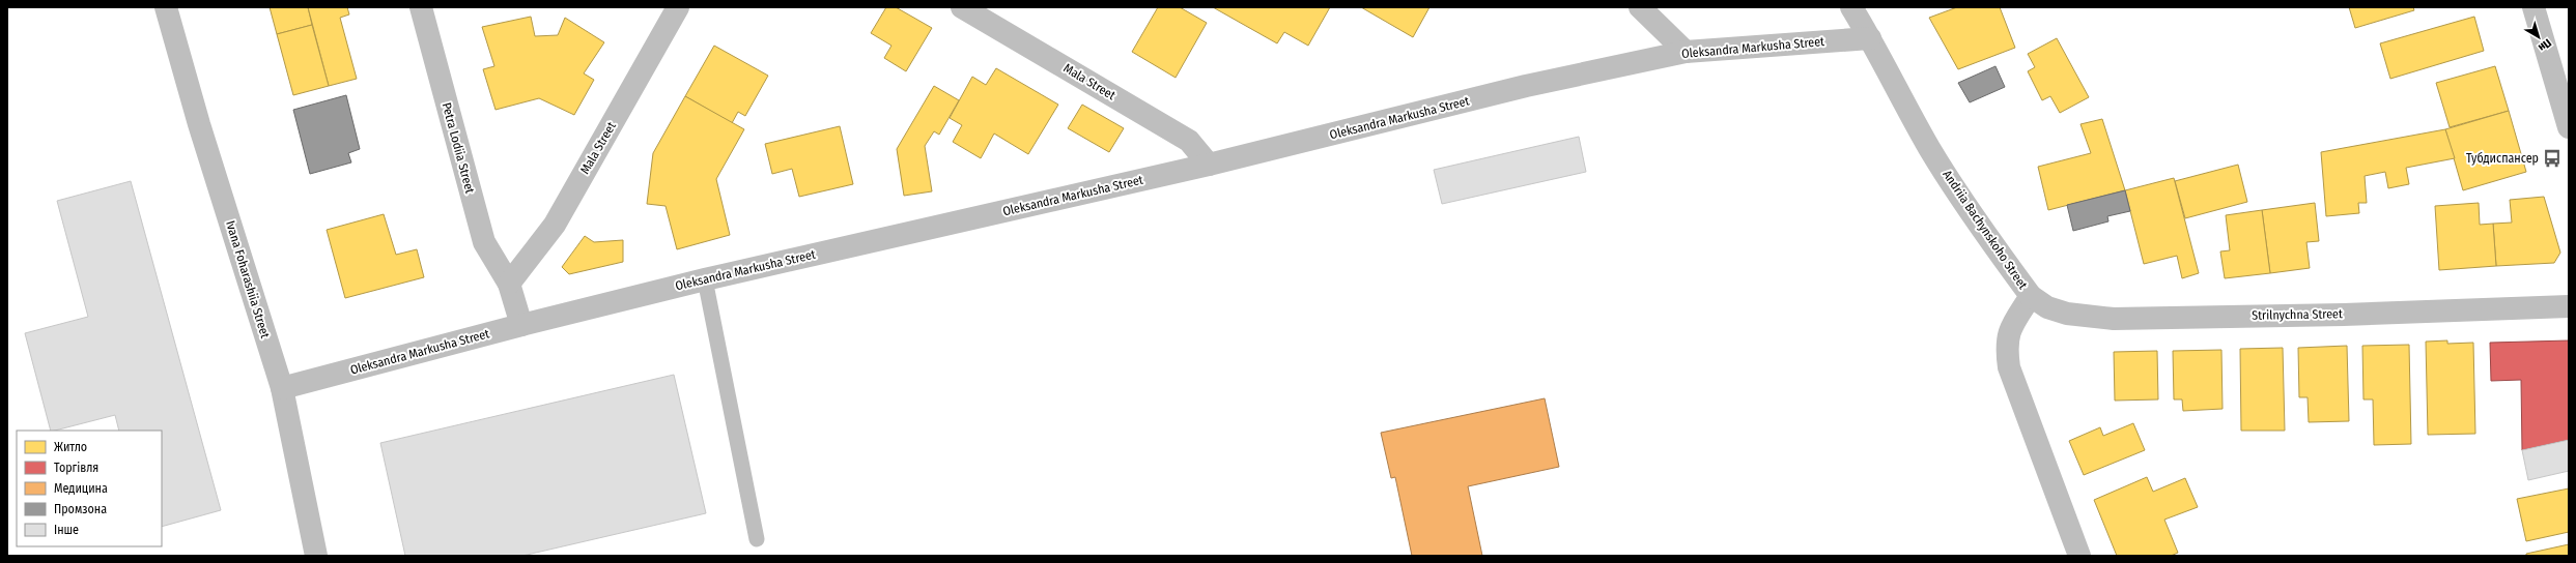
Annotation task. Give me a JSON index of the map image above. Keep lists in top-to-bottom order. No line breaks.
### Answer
{"streets":{"street":["Oleksandra Markusha Street","Mala Street","Petra Lodiia Street","Andriia Bachynskoho Street","Ivana Foharashiia Street","Strilnychna Street"]},"crossings":[["Oleksandra Markusha Street","Mala Street"],["Oleksandra Markusha Street","Petra Lodiia Street"],["Oleksandra Markusha Street","Andriia Bachynskoho Street"],["Oleksandra Markusha Street","Ivana Foharashiia Street"],["Mala Street","Petra Lodiia Street"],["Andriia Bachynskoho Street","Strilnychna Street"]],"places":{"bus stop":["Тубдиспансер"]},"legend":["Житло","Торгівля","Медицина","Промзона","Інше"],"north":"bottom right"}
